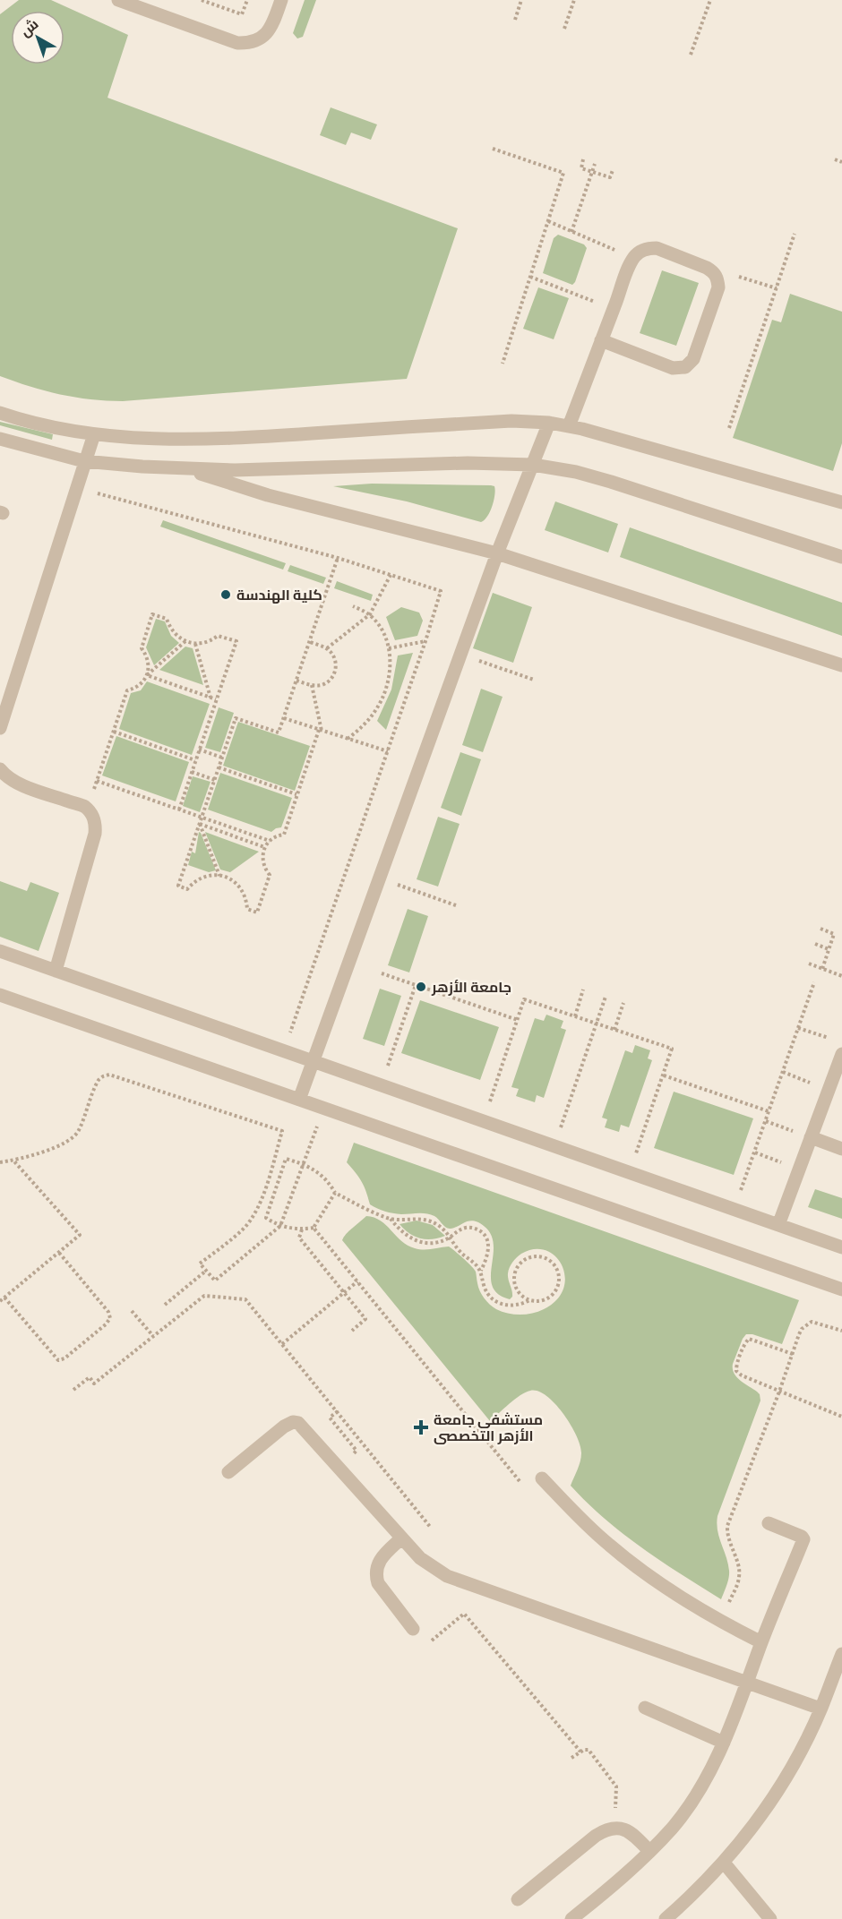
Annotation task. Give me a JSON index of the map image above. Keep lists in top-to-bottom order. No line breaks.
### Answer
{"places":{"other":["كلية الهندسة","جامعة الأزهر"],"health":["مستشفى جامعة الأزهر التخصصى"]},"north":"top left"}
